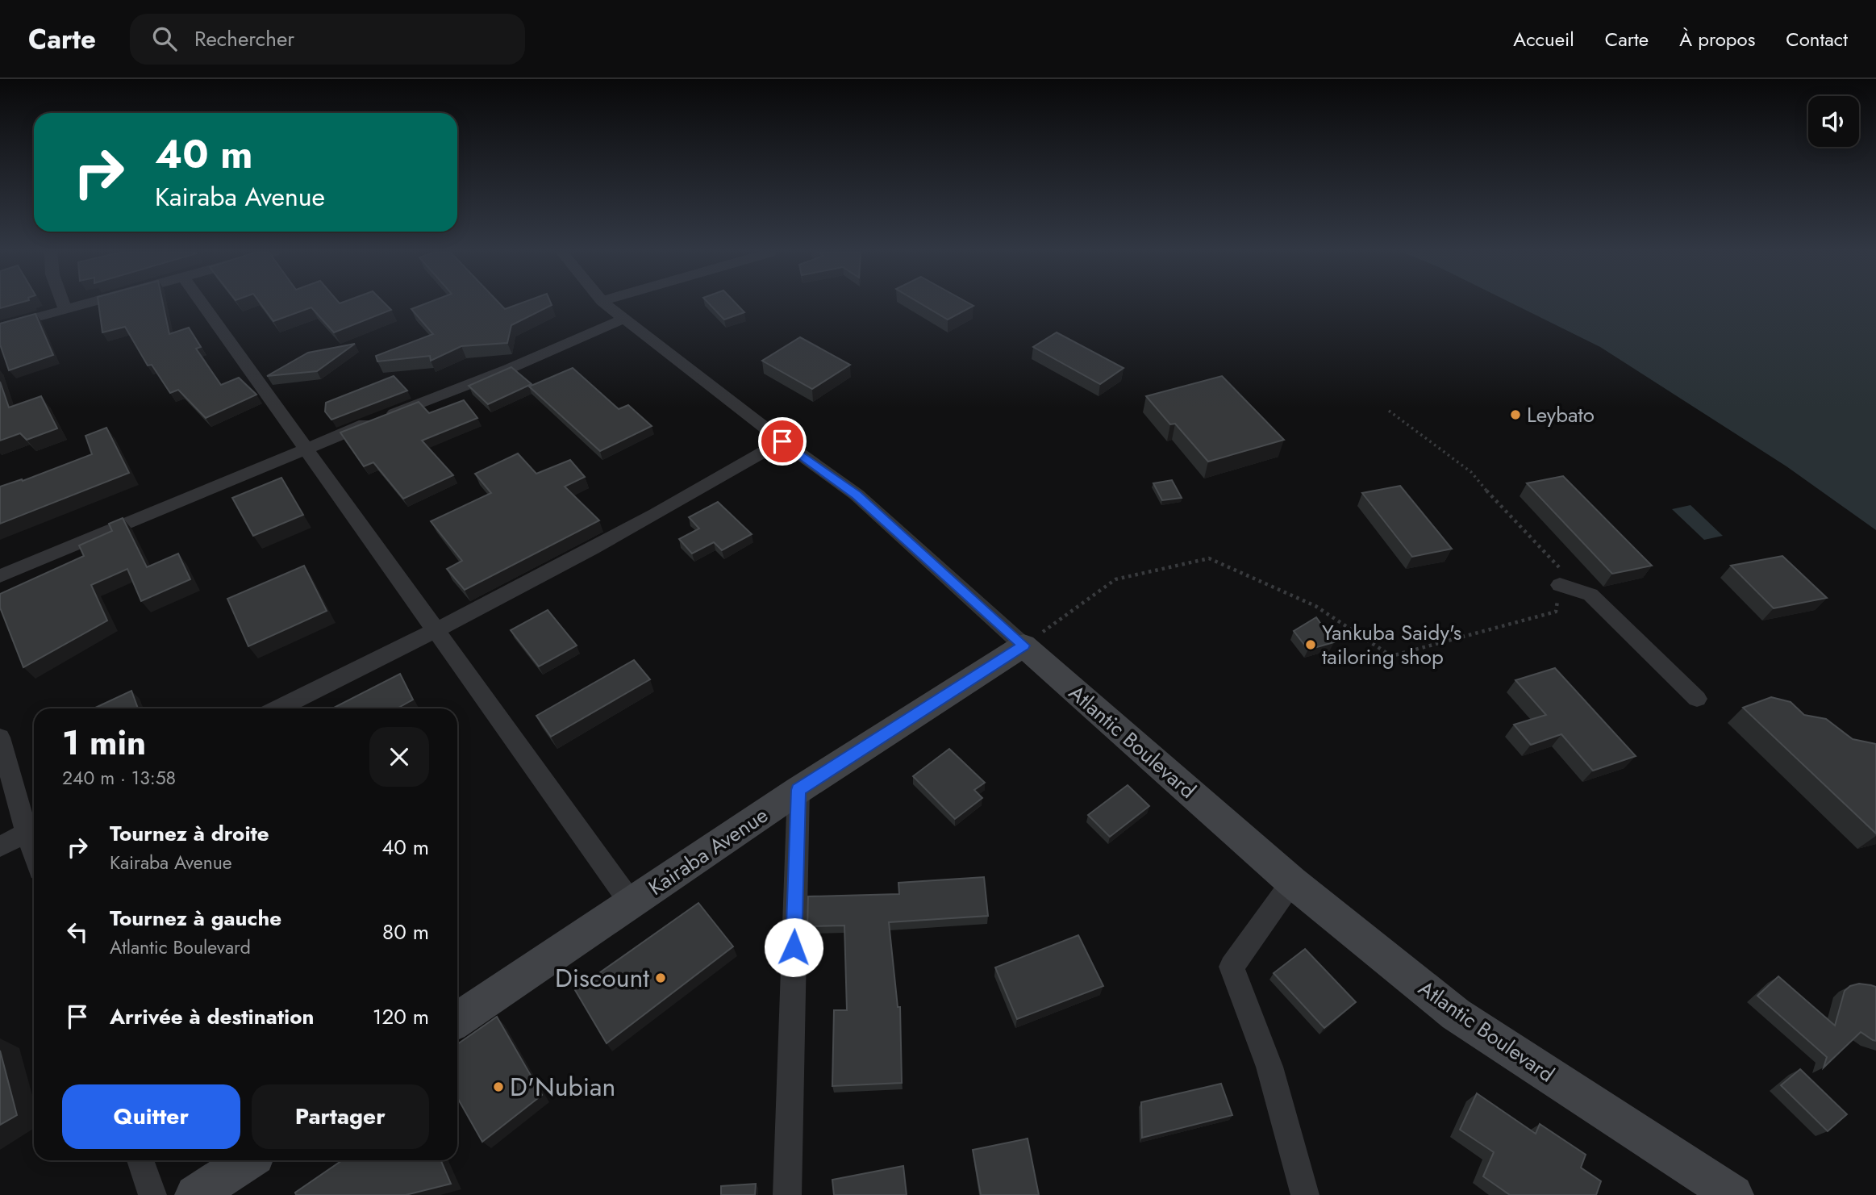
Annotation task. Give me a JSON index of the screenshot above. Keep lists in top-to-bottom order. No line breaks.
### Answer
{"streets":{"street":["Atlantic Boulevard","Kairaba Avenue"]},"crossings":[["Atlantic Boulevard","Kairaba Avenue"]],"places":["Leybato","Yankuba Saidy's tailoring shop","Discount","D'Nubian"],"page":{"header":"Carte","search":"Rechercher","nav":["Accueil","Carte","À propos","Contact"],"turn":["40 m","Kairaba Avenue"],"heading":["1 min","240 m · 13:58"],"list":[{"name":"Tournez à droite","note":"Kairaba Avenue","value":"40 m"},{"name":"Tournez à gauche","note":"Atlantic Boulevard","value":"80 m"},{"name":"Arrivée à destination","value":"120 m"}],"buttons":["Quitter","Partager"]}}
